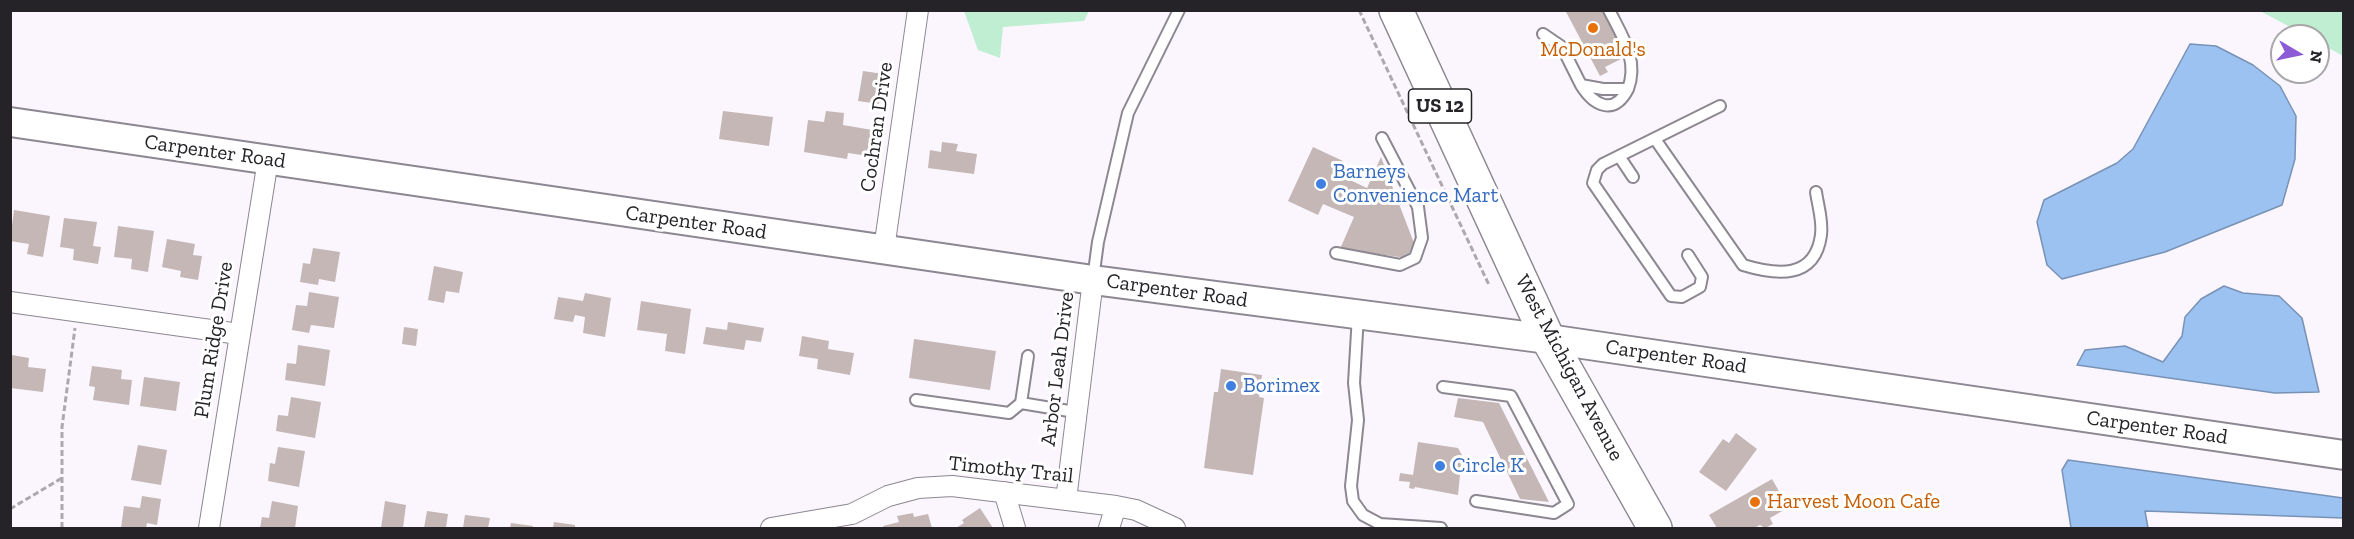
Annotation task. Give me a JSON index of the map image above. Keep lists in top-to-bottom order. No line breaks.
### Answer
{"streets":{"highway":["US 12","West Michigan Avenue"],"main road":["Carpenter Road"],"street":["Cochran Drive","Plum Ridge Drive","Arbor Leah Drive","Timothy Trail"]},"crossings":[["Cochran Drive","Carpenter Road"],["Carpenter Road","Plum Ridge Drive"],["Carpenter Road","West Michigan Avenue"],["Carpenter Road","Arbor Leah Drive"],["Arbor Leah Drive","Timothy Trail"]],"places":["McDonald's","Barneys Convenience Mart","Borimex","Circle K","Harvest Moon Cafe"],"north":"right"}
